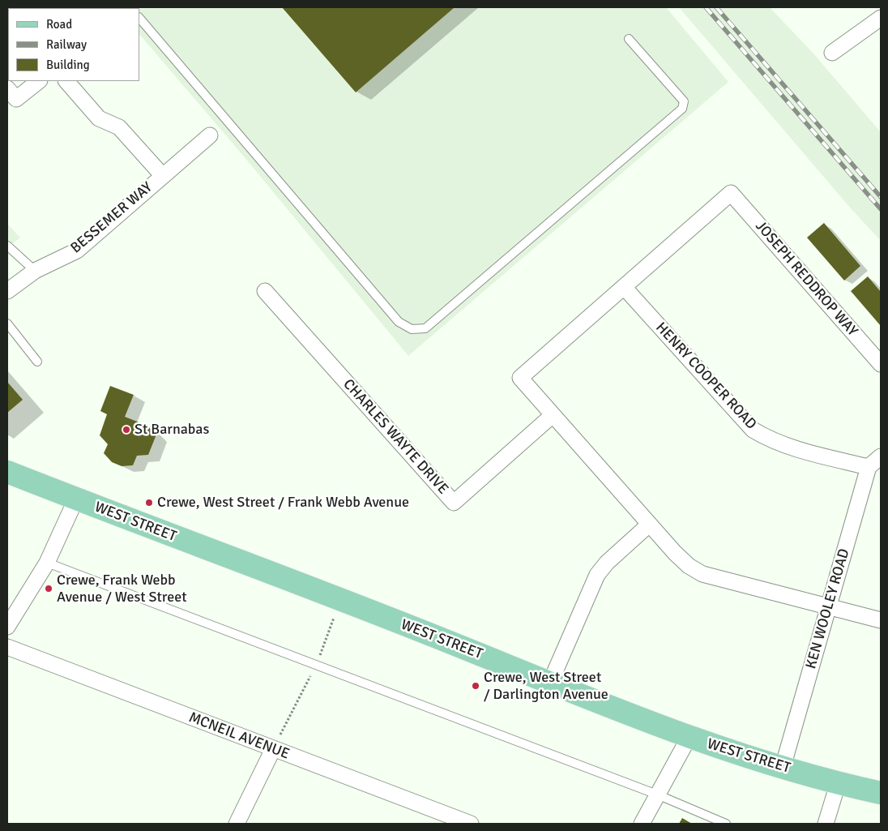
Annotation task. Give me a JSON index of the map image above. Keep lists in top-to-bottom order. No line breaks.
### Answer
{"streets":{"main road":["WEST STREET"],"street":["BESSEMER WAY","JOSEPH REDDROP WAY","HENRY COOPER ROAD","CHARLES WAYTE DRIVE","KEN WOOLEY ROAD","MCNEIL AVENUE"]},"crossings":[["JOSEPH REDDROP WAY","HENRY COOPER ROAD"],["HENRY COOPER ROAD","KEN WOOLEY ROAD"],["WEST STREET","KEN WOOLEY ROAD"]],"places":["St Barnabas","Crewe, West Street / Frank Webb Avenue","Crewe, Frank Webb Avenue / West Street","Crewe, West Street / Darlington Avenue"],"legend":["Road","Railway","Building"]}
